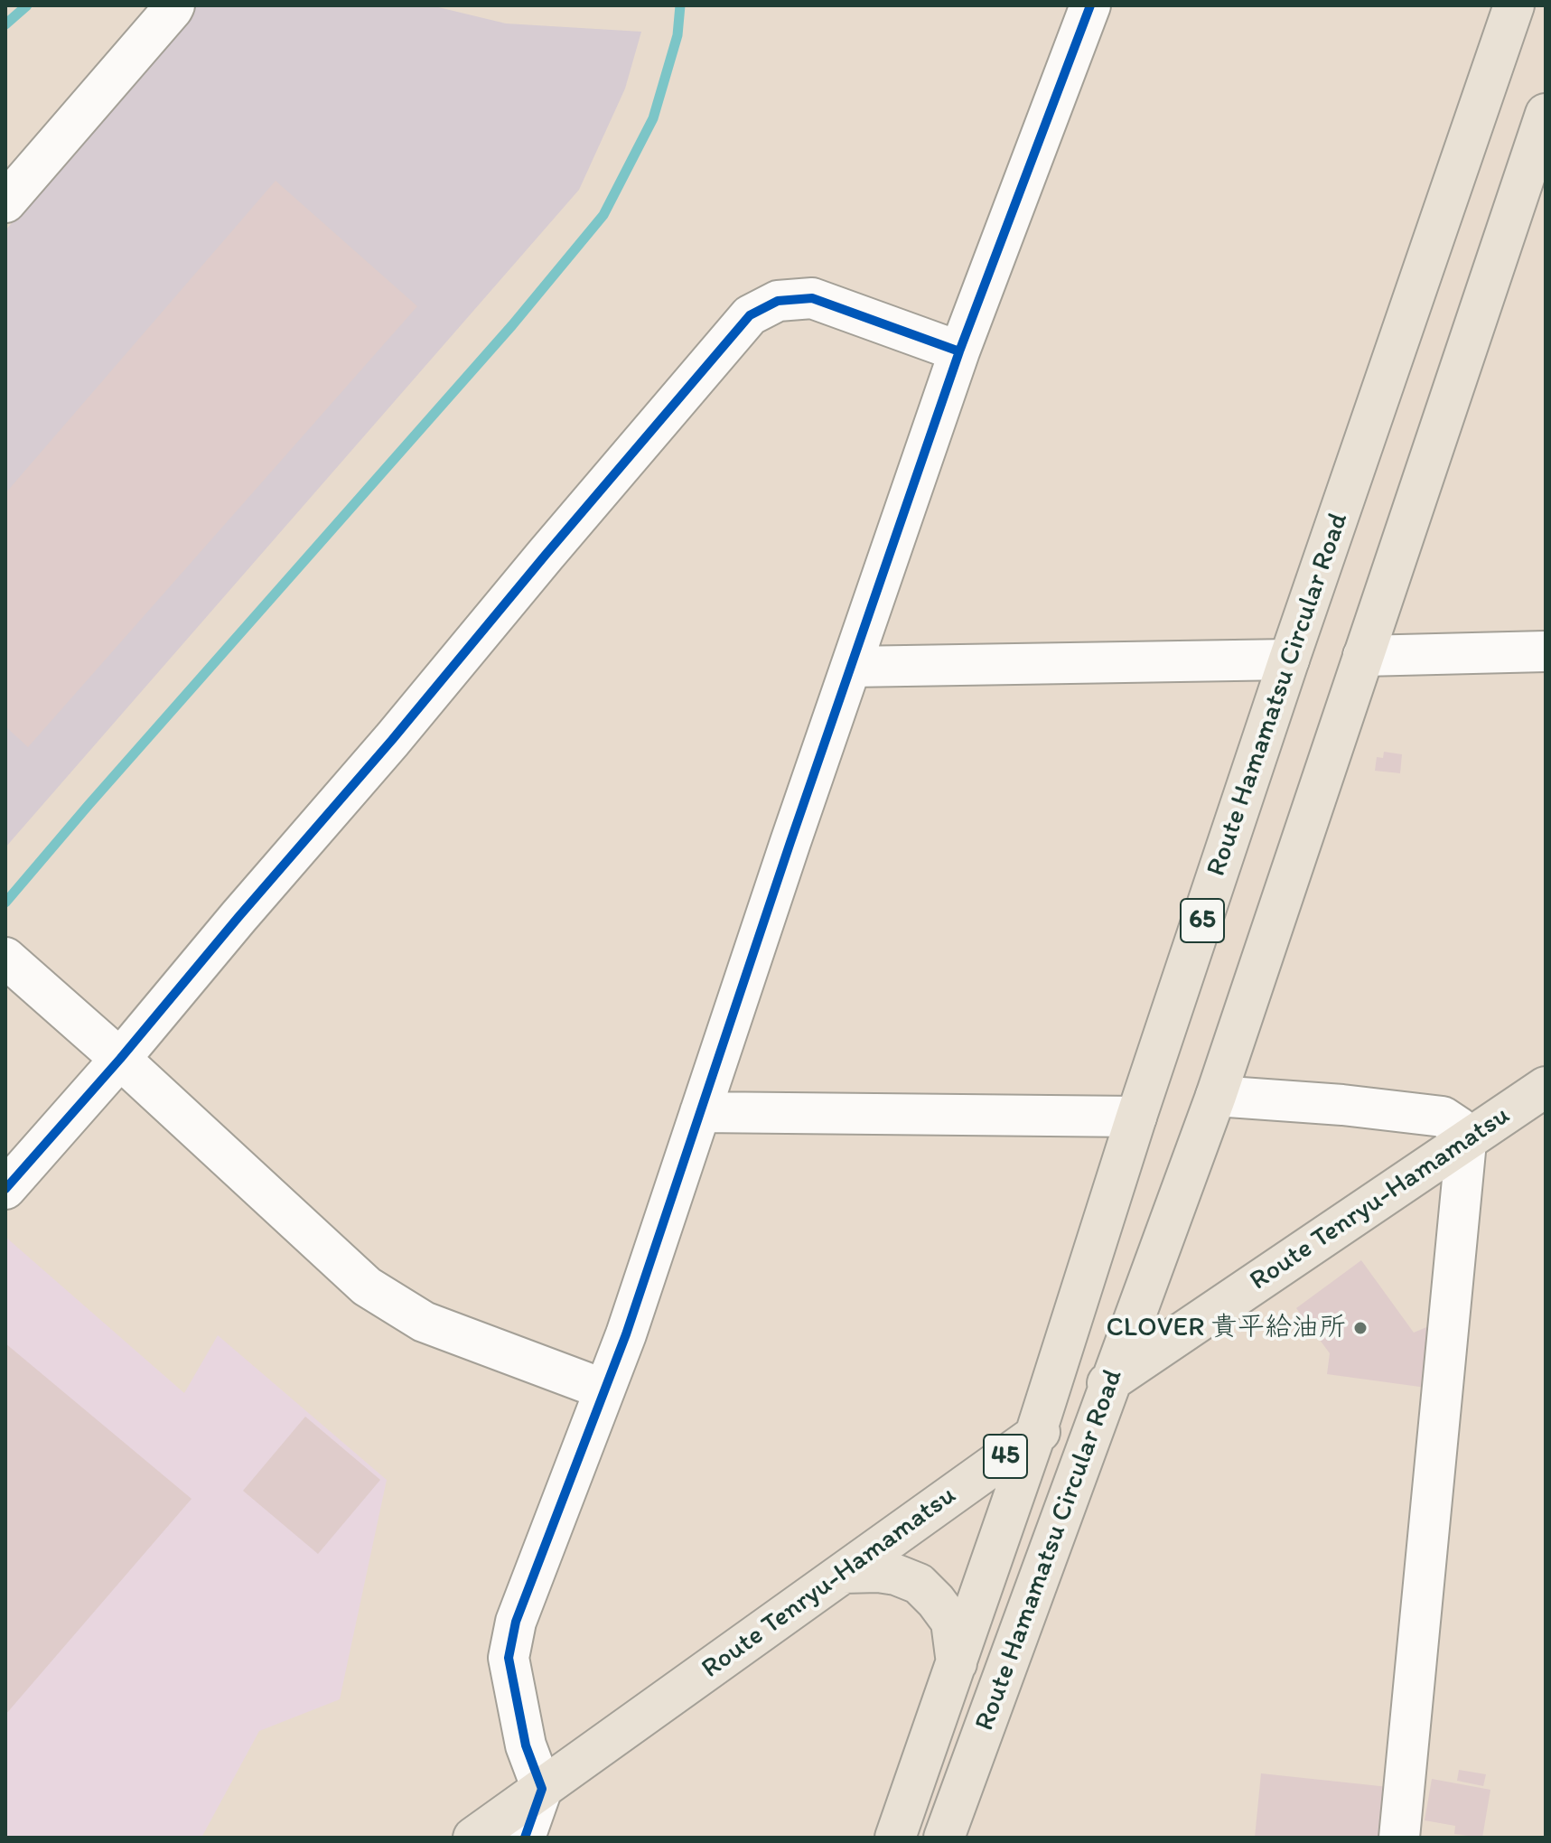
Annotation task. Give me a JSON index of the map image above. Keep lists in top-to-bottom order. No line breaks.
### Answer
{"streets":{"main road":["Route Hamamatsu Circular Road","65","Route Tenryu-Hamamatsu","45"]},"crossings":[["Route Hamamatsu Circular Road","Route Tenryu-Hamamatsu"]],"places":["CLOVER 貴平給油所"]}
